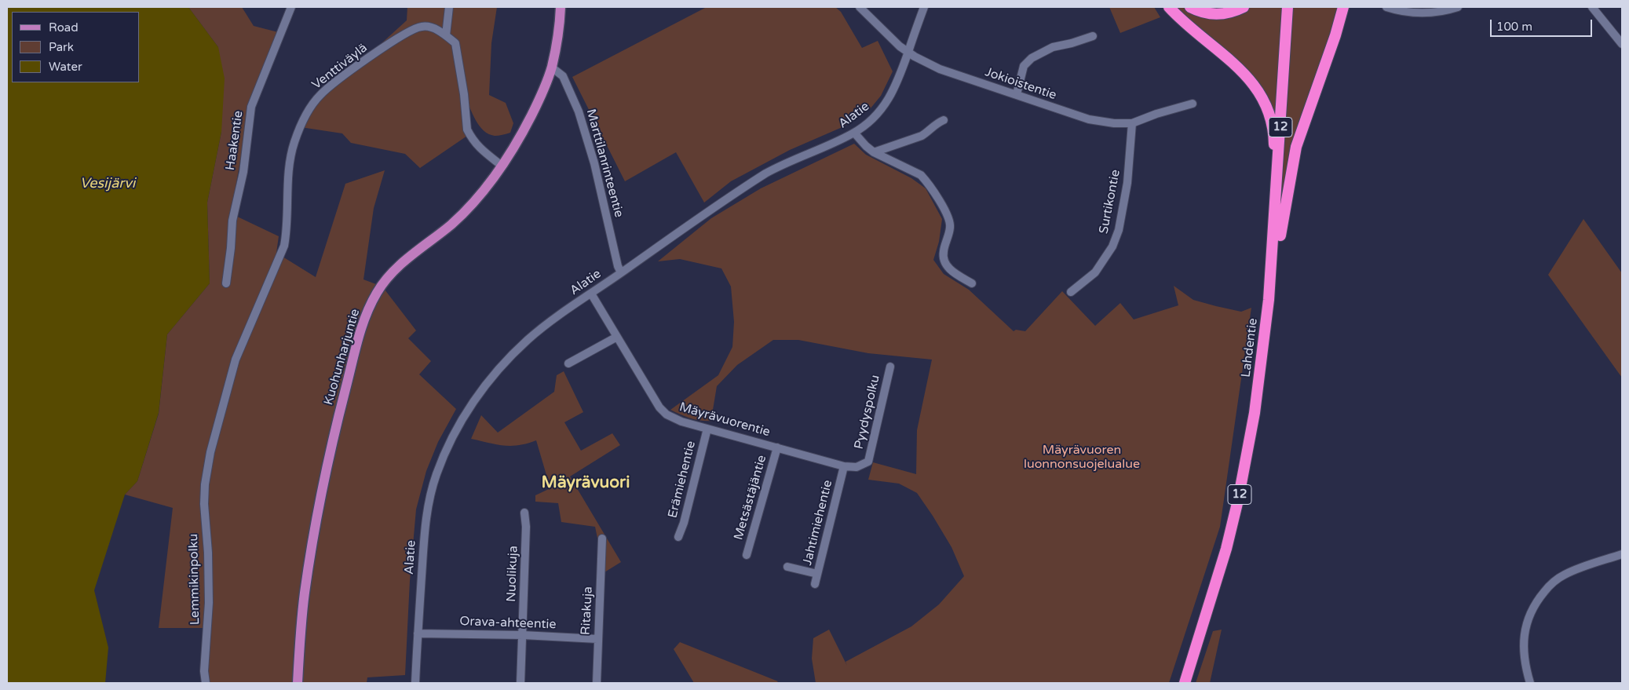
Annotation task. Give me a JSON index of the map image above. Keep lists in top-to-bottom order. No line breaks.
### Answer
{"streets":{"highway":["12","Lahdentie"],"main road":["Kuohunharjuntie"],"street":["Venttiväylä","Jokioistentie","Alatie","Haakentie","Marttilanrinteentie","Surtikontie","Pyydyspolku","Mäyrävuorentie","Erämiehentie","Metsästäjäntie","Jahtimiehentie","Nuolikuja","Lemmikinpolku","Ritakuja","Orava-ahteentie"]},"crossings":[["Venttiväylä","Kuohunharjuntie"],["Venttiväylä","Lemmikinpolku"],["Jokioistentie","Alatie"],["Jokioistentie","Surtikontie"],["Alatie","Marttilanrinteentie"],["Alatie","Mäyrävuorentie"],["Alatie","Orava-ahteentie"],["Marttilanrinteentie","Kuohunharjuntie"],["Pyydyspolku","Mäyrävuorentie"],["Mäyrävuorentie","Erämiehentie"],["Mäyrävuorentie","Metsästäjäntie"],["Mäyrävuorentie","Jahtimiehentie"],["Nuolikuja","Orava-ahteentie"],["Ritakuja","Orava-ahteentie"]],"districts":["Mäyrävuori"],"water":["Vesijärvi"],"parks":["Mäyrävuoren luonnonsuojelualue"],"legend":["Road","Park","Water"],"scale_bar":"100 m"}
